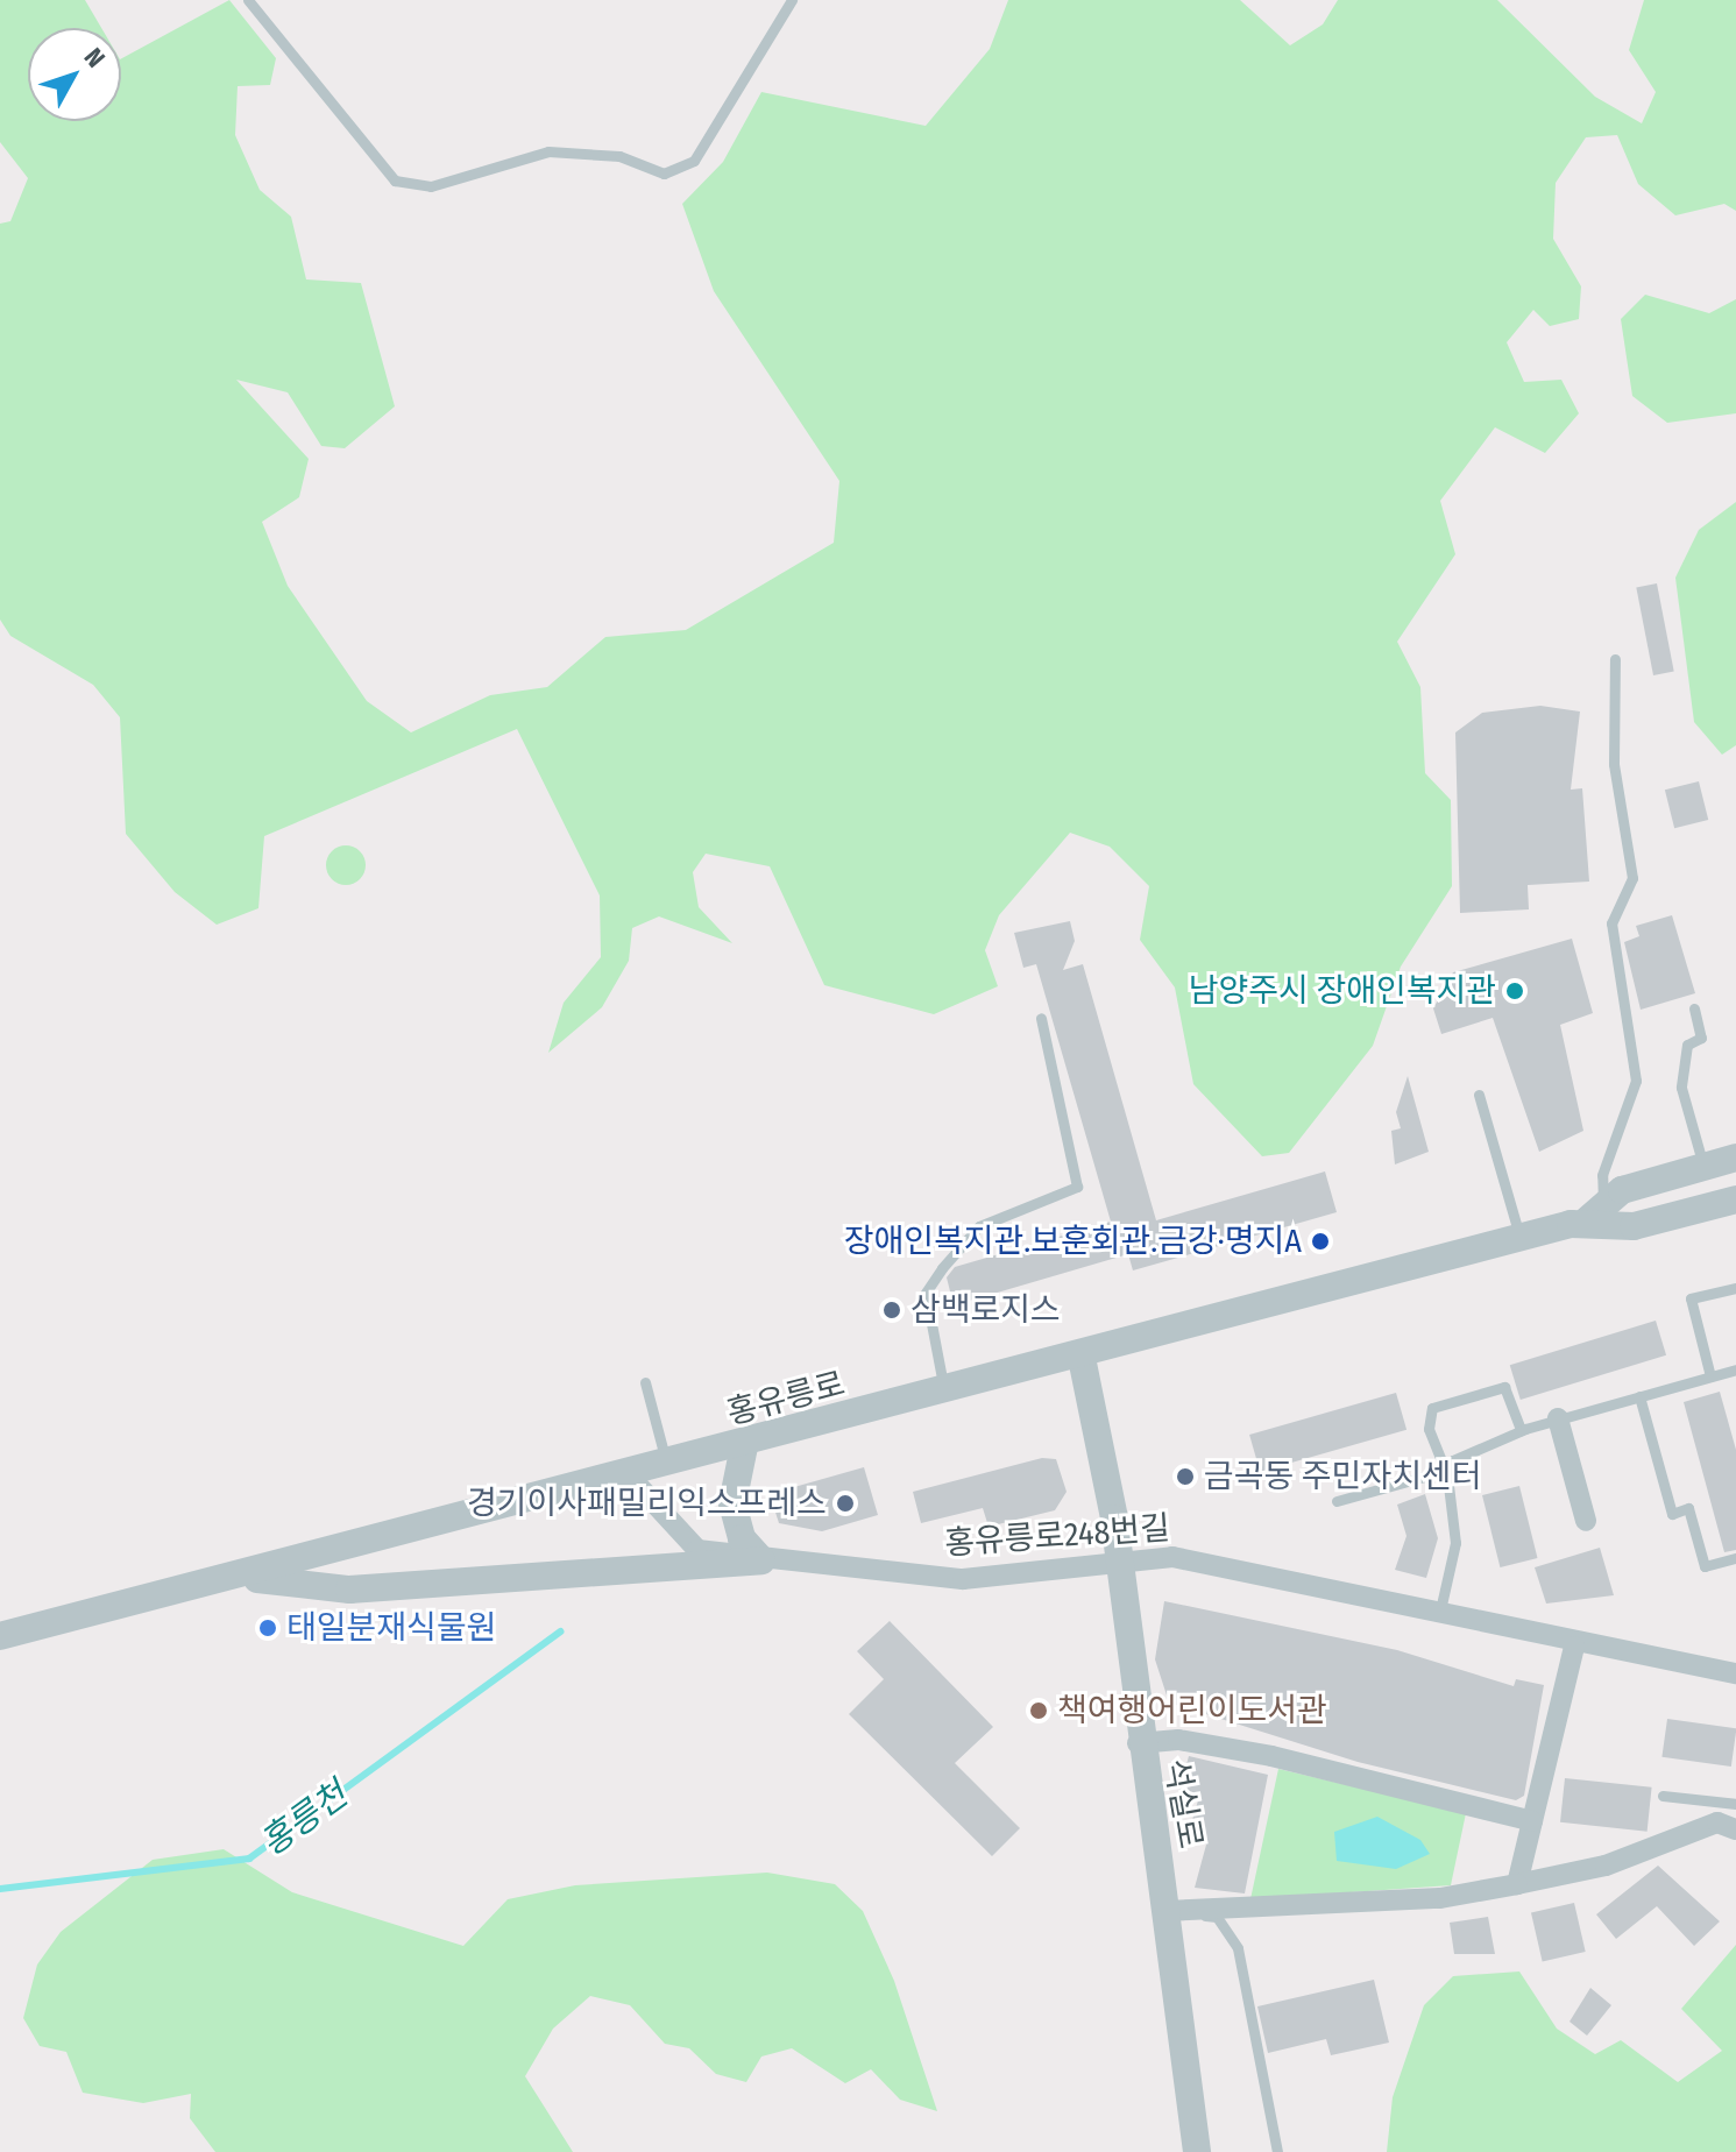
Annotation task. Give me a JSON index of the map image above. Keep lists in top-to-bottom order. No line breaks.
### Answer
{"streets":{"street":["홍유릉로","홍유릉로248번길","석실로"]},"crossings":[["홍유릉로","홍유릉로248번길"],["홍유릉로","석실로"],["홍유릉로248번길","석실로"]],"water":["홍릉천"],"places":["남양주시 장애인복지관","장애인복지관.보훈회관.금강·명지A","삼백로지스","금곡동 주민자치센터","경기이사패밀리익스프레스","태일분재식물원","책여행어린이도서관"],"north":"top right"}
